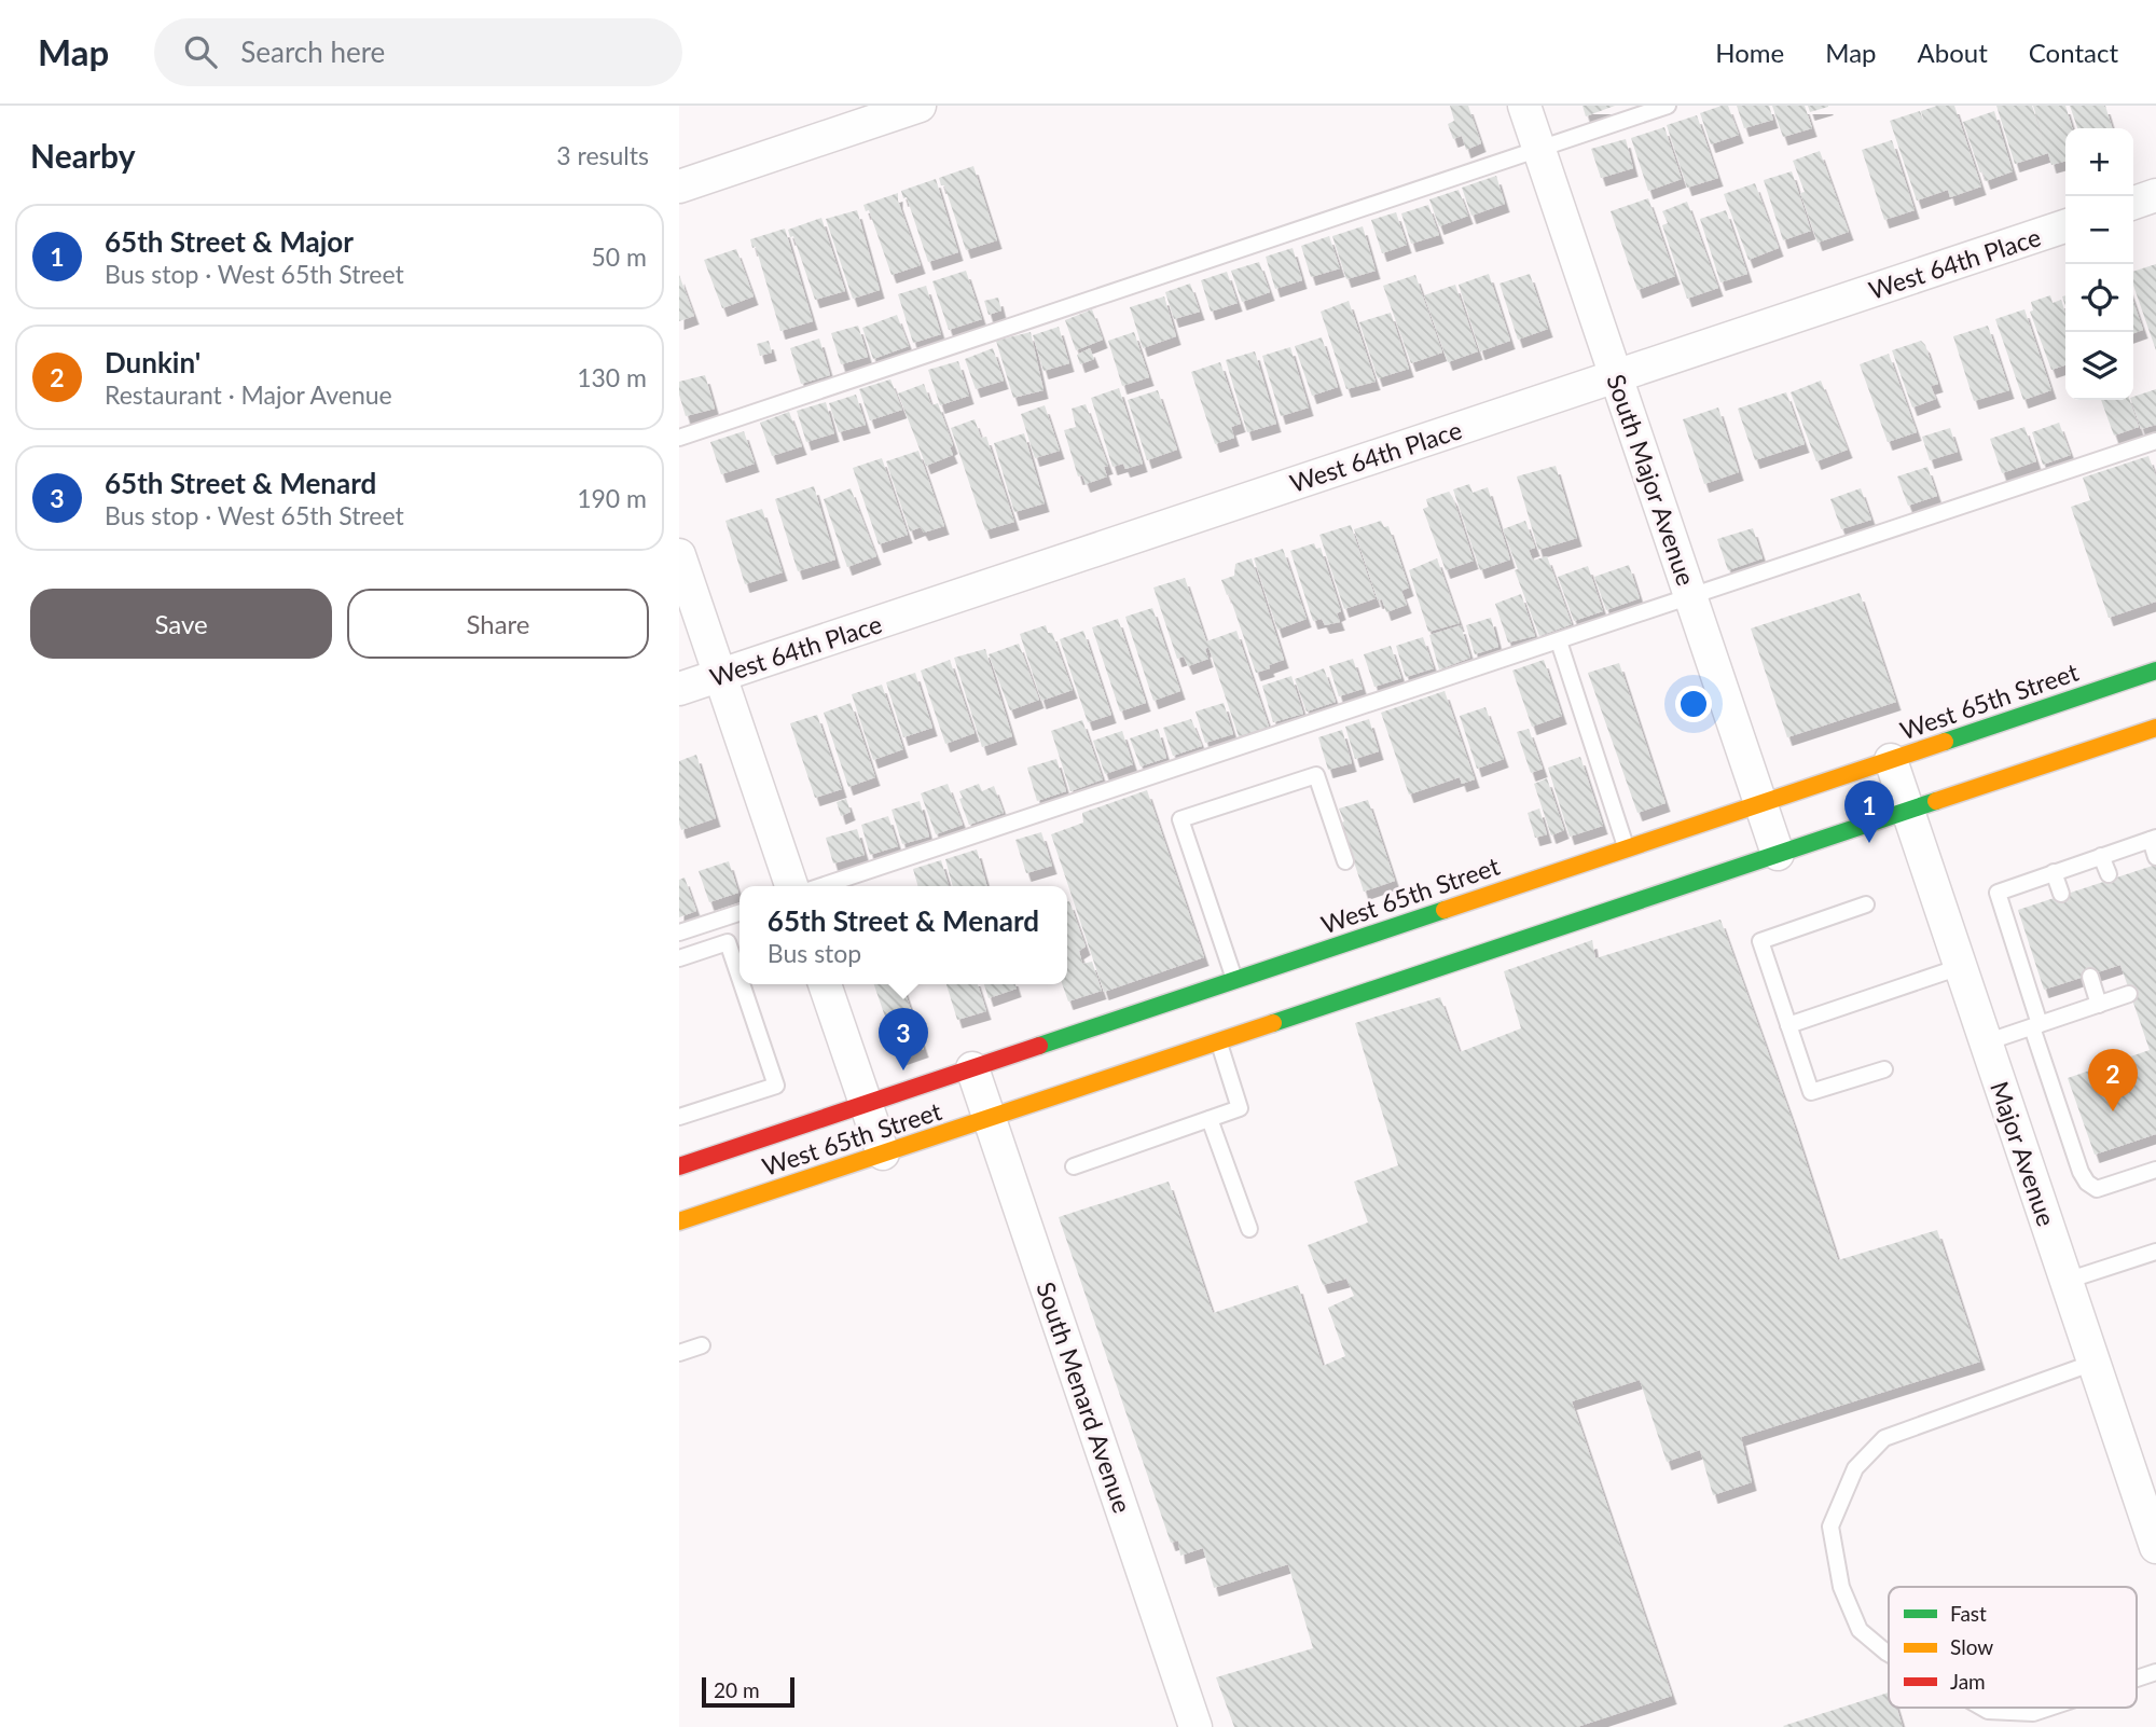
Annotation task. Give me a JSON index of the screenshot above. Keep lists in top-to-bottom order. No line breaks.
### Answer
{"streets":{"street":["West 64th Place","South Major Avenue","West 65th Street","Major Avenue","South Menard Avenue"]},"crossings":[["West 64th Place","South Major Avenue"],["South Major Avenue","West 65th Street"],["West 65th Street","Major Avenue"],["West 65th Street","South Menard Avenue"]],"legend":["Fast","Slow","Jam"],"scale_bar":"20 m","page":{"header":"Map","search":"Search here","nav":["Home","Map","About","Contact"],"heading":["Nearby","3 results"],"map_buttons":["+","−"],"list":[{"mark":"1","name":"65th Street & Major","note":"Bus stop · West 65th Street","value":"50 m"},{"mark":"2","name":"Dunkin'","note":"Restaurant · Major Avenue","value":"130 m"},{"mark":"3","name":"65th Street & Menard","note":"Bus stop · West 65th Street","value":"190 m"}],"buttons":["Save","Share"],"pins":["1","3","2"],"popup":["65th Street & Menard","Bus stop"],"scale":"20 m"}}
